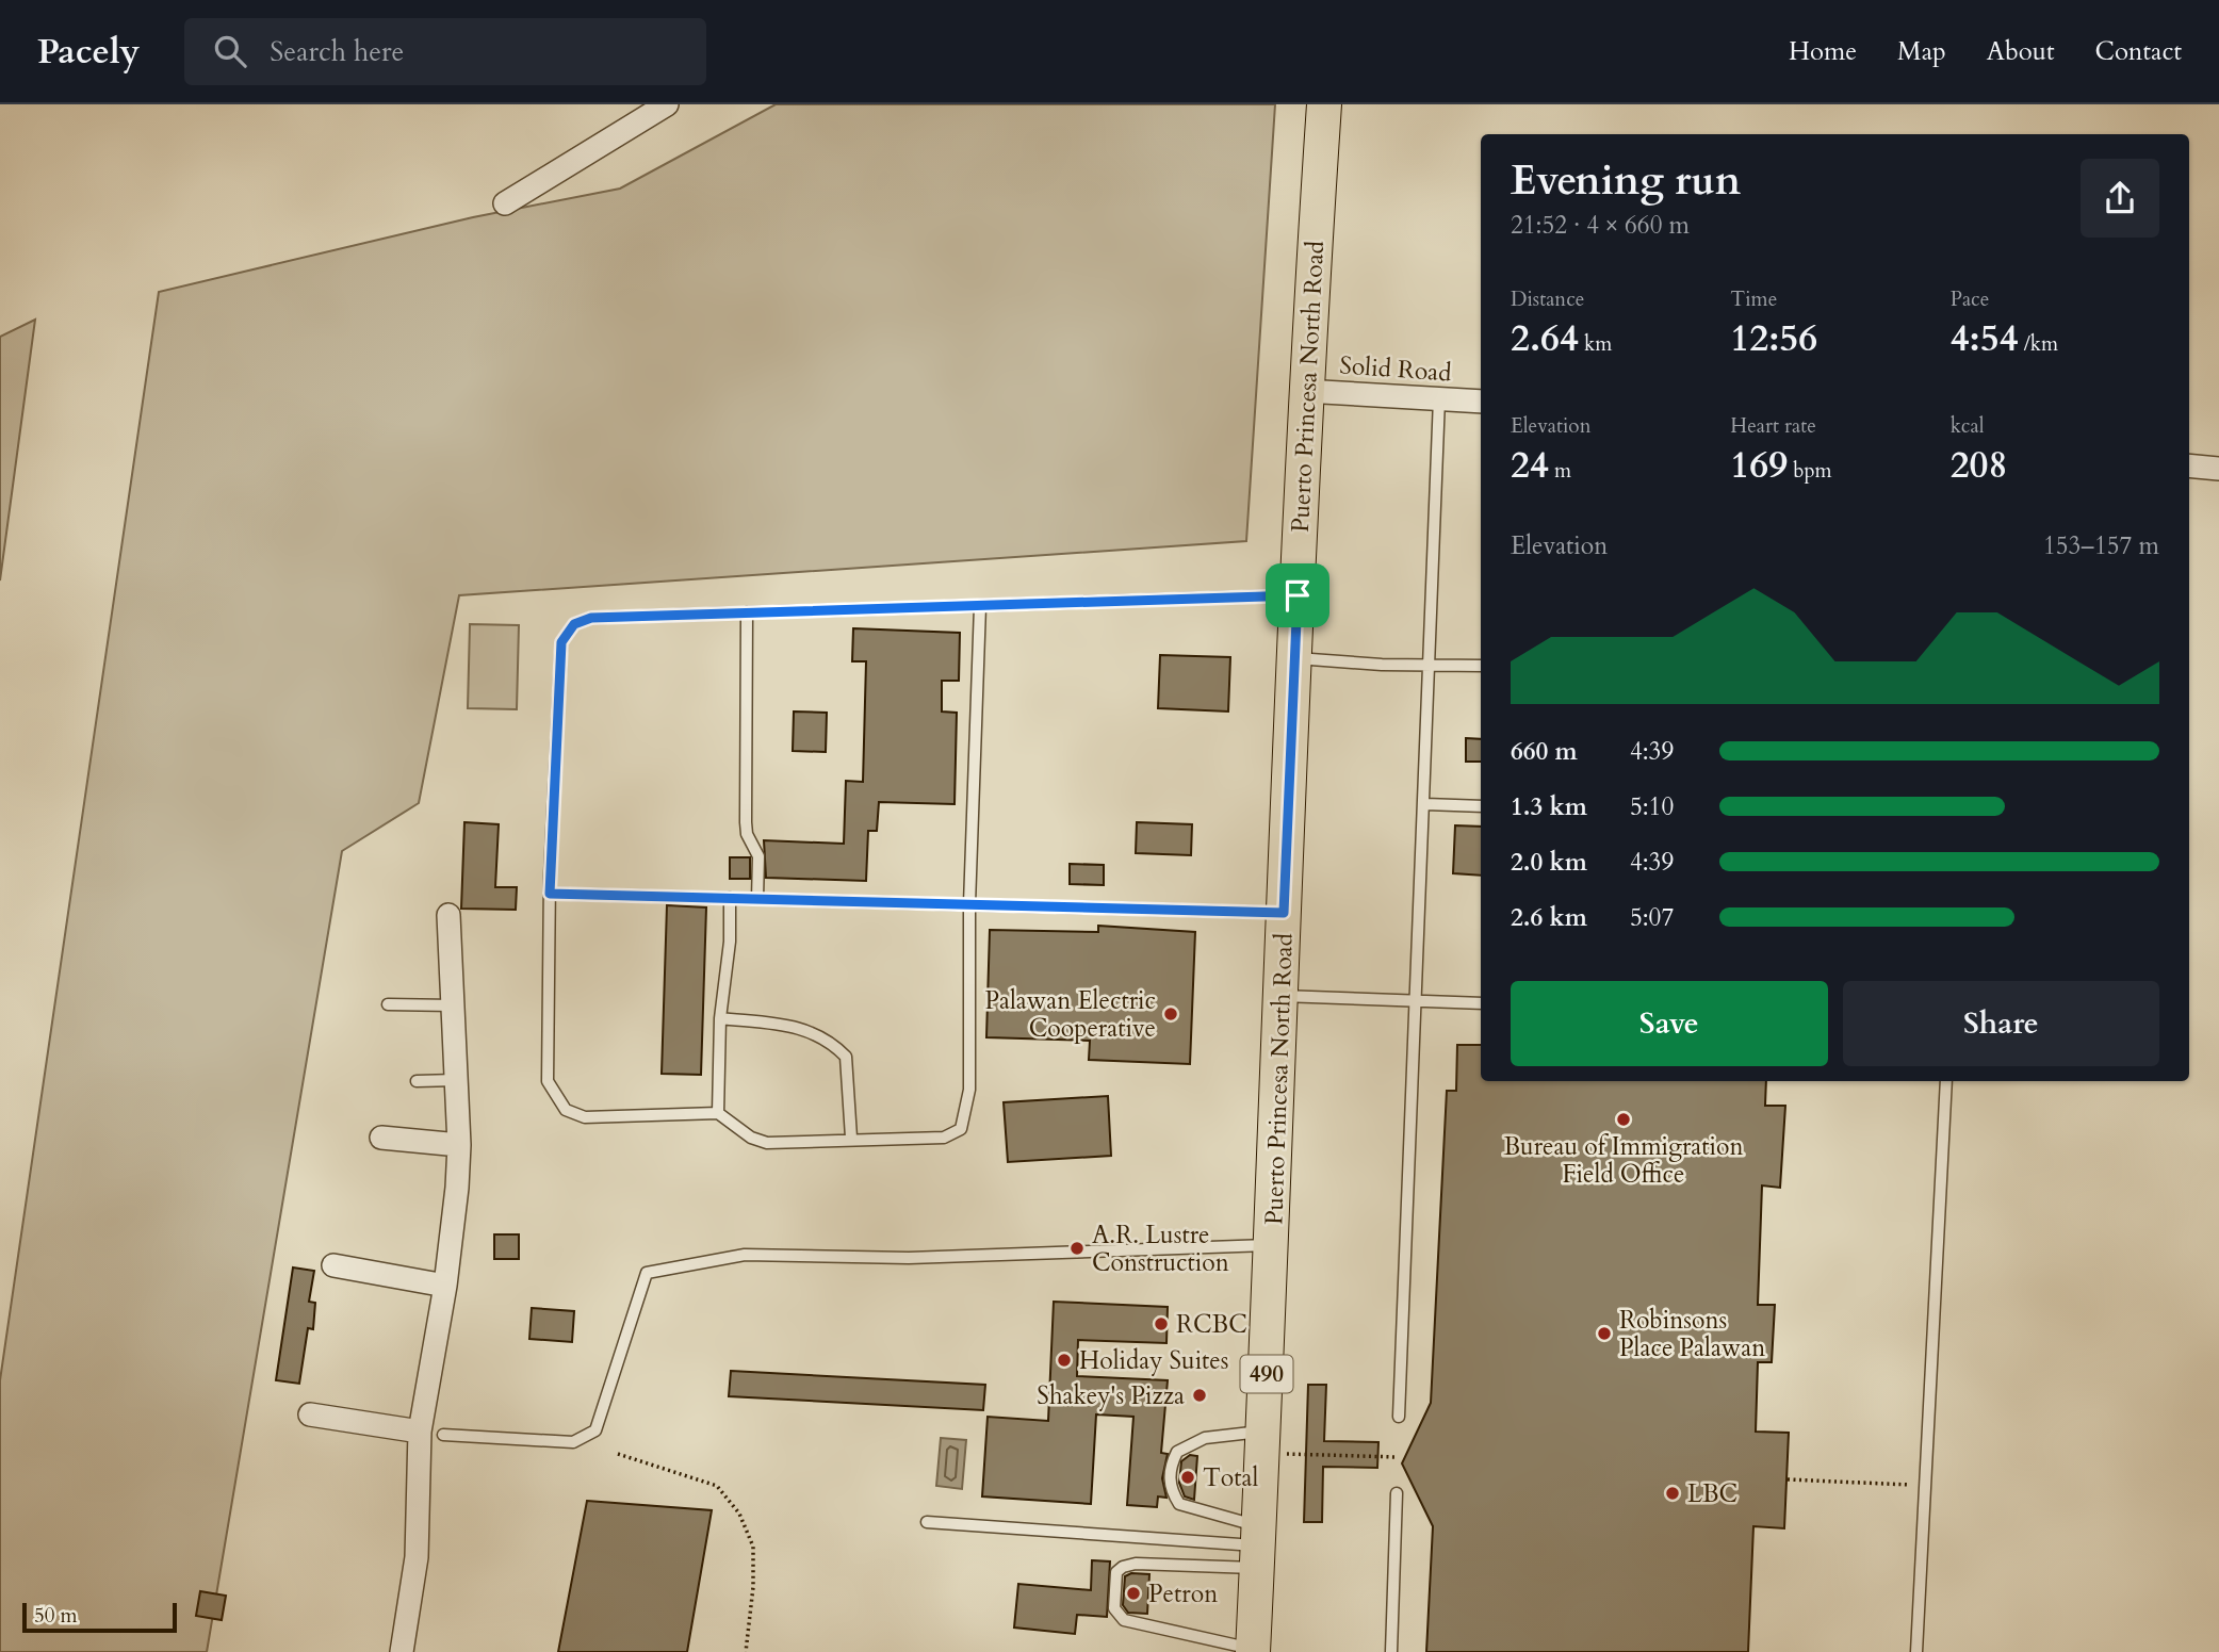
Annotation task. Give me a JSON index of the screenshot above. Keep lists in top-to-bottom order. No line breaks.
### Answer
{"streets":{"main road":["Puerto Princesa North Road","490"],"street":["Solid Road"]},"crossings":[["Solid Road","Puerto Princesa North Road"]],"places":["Palawan Electric Cooperative","Bureau of Immigration Field Office","A.R. Lustre Construction","RCBC","Robinsons Place Palawan","Holiday Suites","Shakey's Pizza","Total","LBC","Petron"],"scale_bar":"50 m","page":{"header":"Pacely","search":"Search here","nav":["Home","Map","About","Contact"],"heading":["Evening run","21:52 · 4 × 660 m"],"stats":[["Distance","2.64 km"],["Time","12:56"],["Pace","4:54 /km"],["Elevation","24 m"],["Heart rate","169 bpm"],["kcal","208"]],"chart":["Elevation","153–157 m"],"list":[{"name":"660 m","note":"4:39"},{"name":"1.3 km","note":"5:10"},{"name":"2.0 km","note":"4:39"},{"name":"2.6 km","note":"5:07"}],"buttons":["Save","Share"],"scale":"50 m"}}
